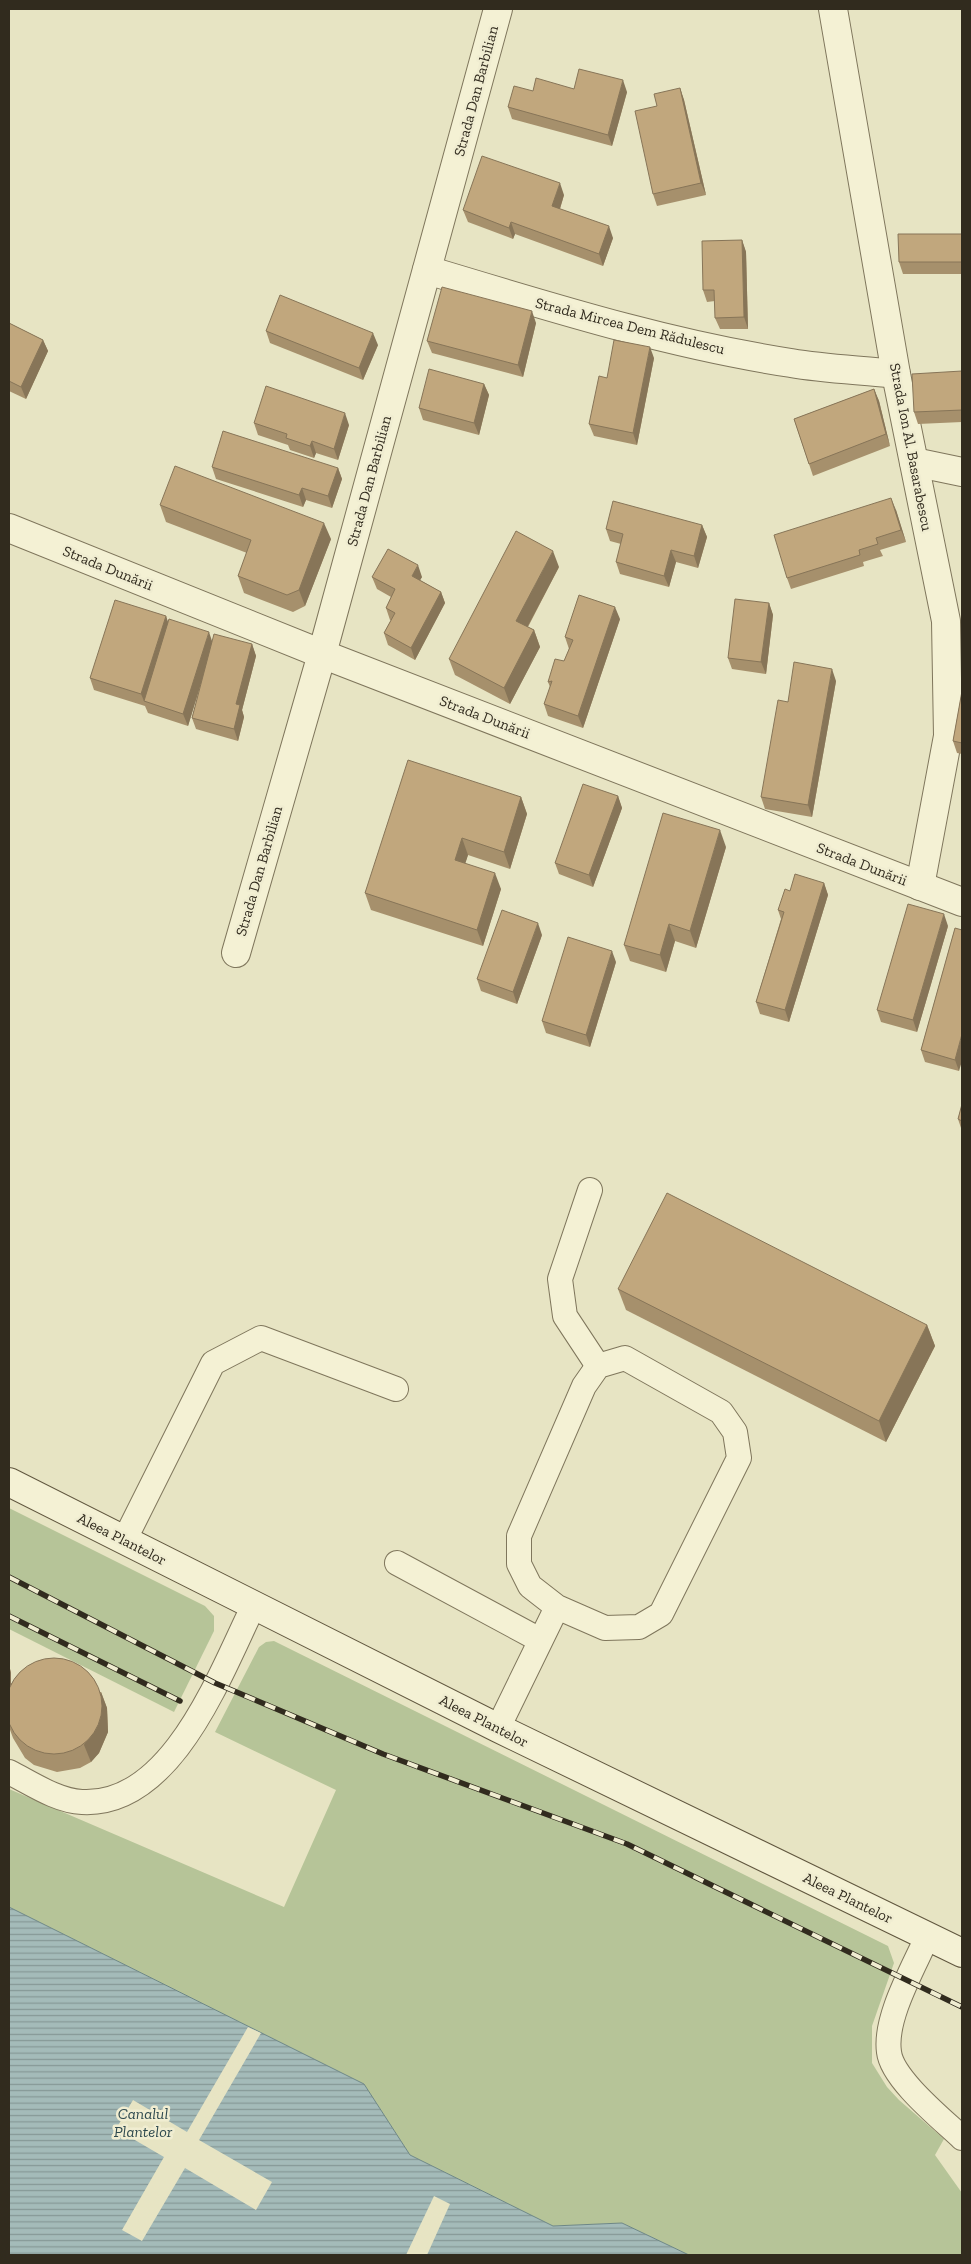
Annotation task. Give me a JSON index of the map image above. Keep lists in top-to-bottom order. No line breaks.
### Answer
{"streets":{"street":["Strada Dan Barbilian","Strada Mircea Dem Rădulescu","Strada Ion Al. Basarabescu","Strada Dunării","Aleea Plantelor"]},"crossings":[["Strada Dan Barbilian","Strada Mircea Dem Rădulescu"],["Strada Dan Barbilian","Strada Dunării"],["Strada Mircea Dem Rădulescu","Strada Ion Al. Basarabescu"],["Strada Ion Al. Basarabescu","Strada Dunării"]],"water":["Canalul Plantelor"]}
